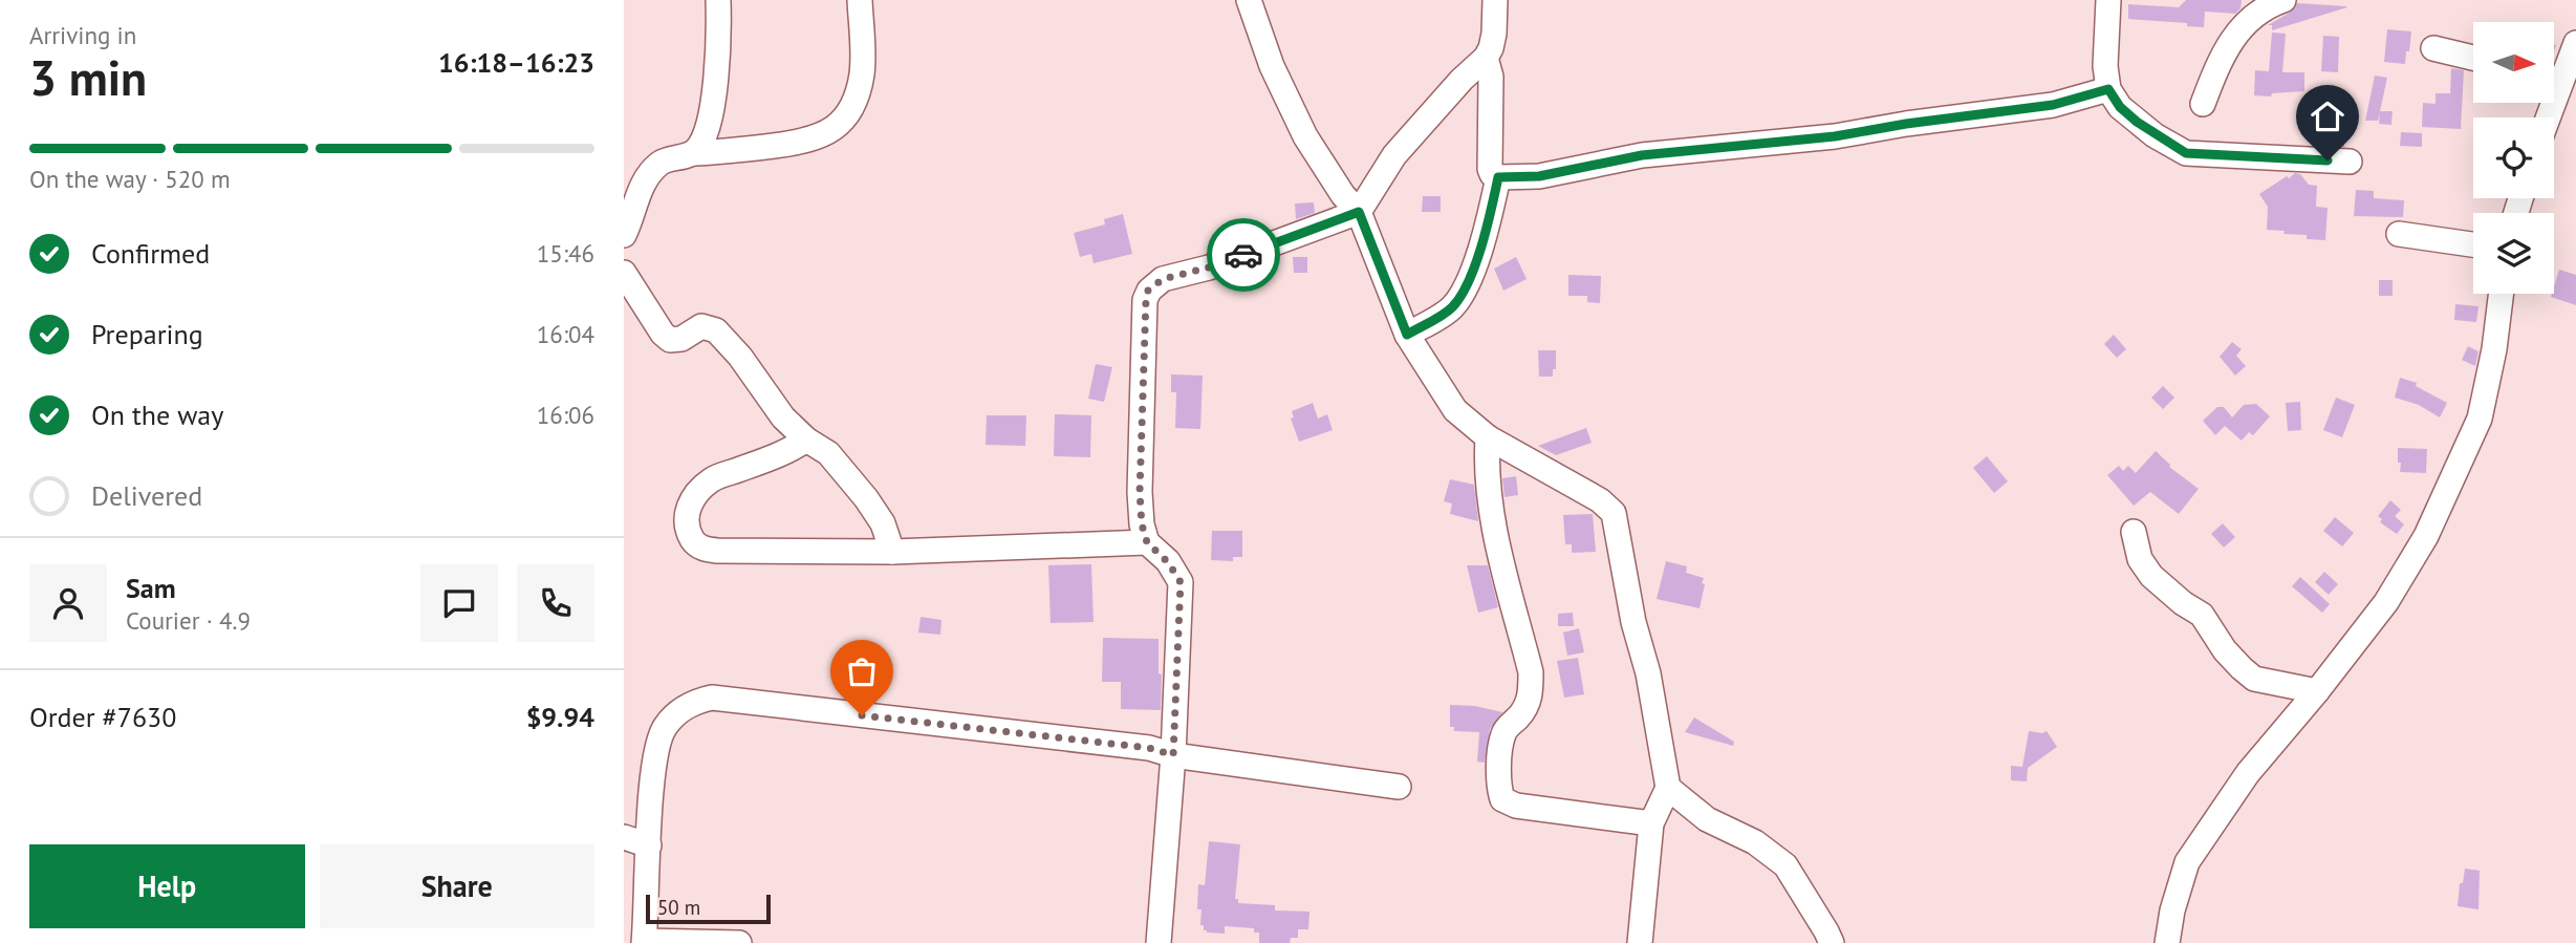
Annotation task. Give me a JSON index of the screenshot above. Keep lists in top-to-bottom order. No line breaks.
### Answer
{"scale_bar":"50 m","north":"right","page":{"heading":["3 min","Arriving in","16:18–16:23"],"panel":["Sam","Courier · 4.9","Order #7630","$9.94"],"bar":"On the way · 520 m","list":[["Confirmed","15:46"],["Preparing","16:04"],["On the way","16:06"],"Delivered"],"buttons":["Help","Share"],"scale":"50 m"}}
